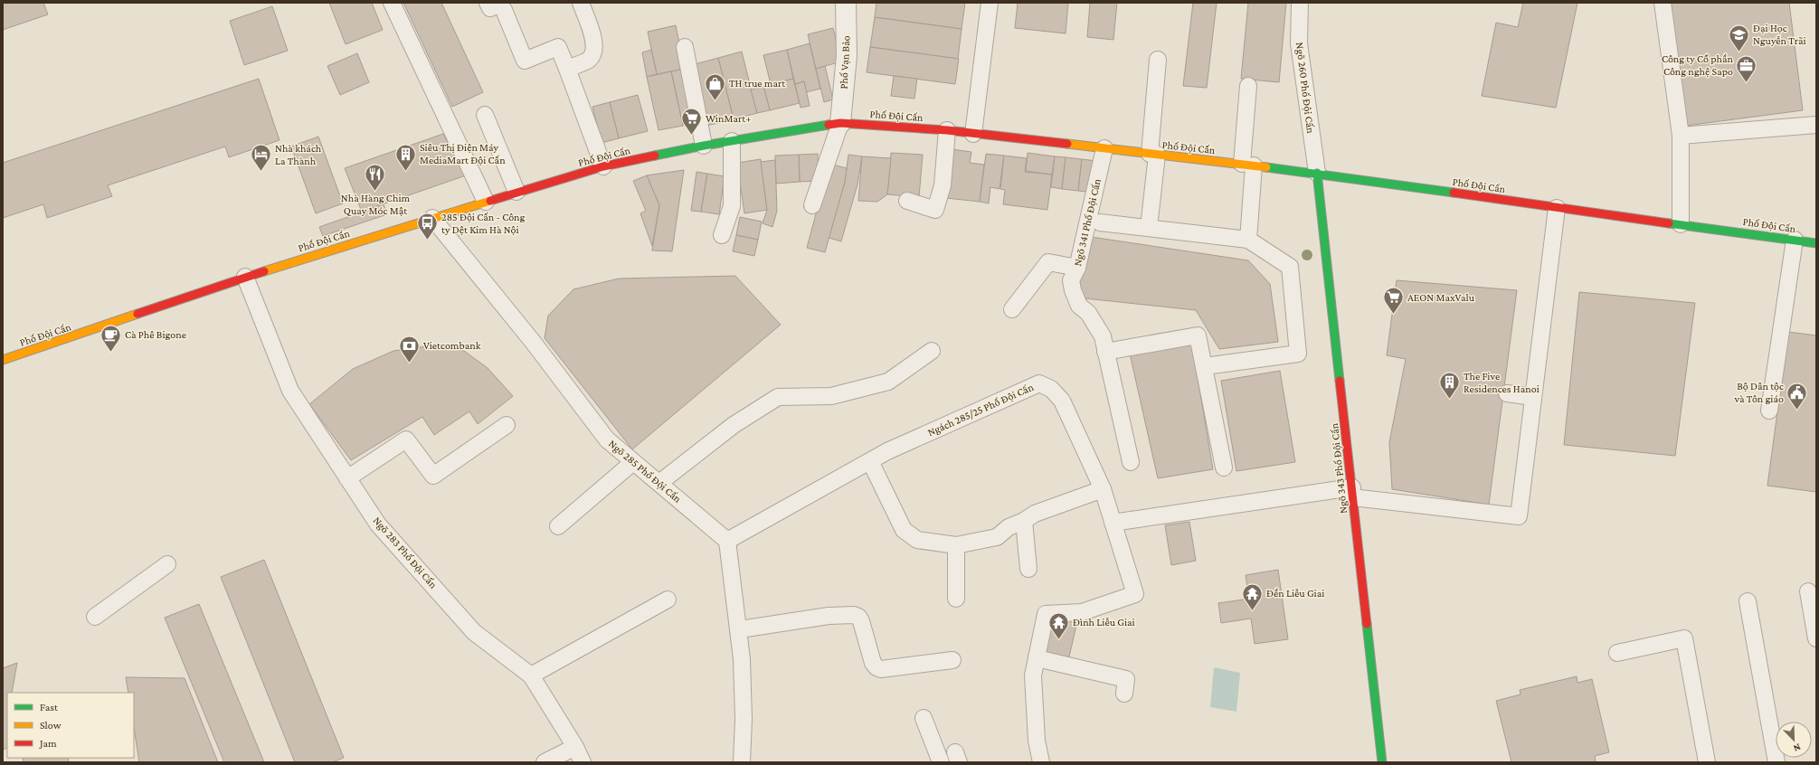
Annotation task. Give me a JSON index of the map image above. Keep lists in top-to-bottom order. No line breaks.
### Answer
{"streets":{"street":["Phố Vạn Bảo","Phố Đội Cấn","Ngõ 343 Phố Đội Cấn"],"lane":["Ngõ 260 Phố Đội Cấn","Ngõ 341 Phố Đội Cấn","Ngách 285/25 Phố Đội Cấn","Ngõ 285 Phố Đội Cấn","Ngõ 283 Phố Đội Cấn"]},"crossings":[["Phố Vạn Bảo","Phố Đội Cấn"],["Ngõ 260 Phố Đội Cấn","Phố Đội Cấn"],["Ngõ 260 Phố Đội Cấn","Ngõ 343 Phố Đội Cấn"],["Phố Đội Cấn","Ngõ 341 Phố Đội Cấn"],["Phố Đội Cấn","Ngõ 343 Phố Đội Cấn"],["Phố Đội Cấn","Ngõ 285 Phố Đội Cấn"],["Phố Đội Cấn","Ngõ 283 Phố Đội Cấn"],["Ngách 285/25 Phố Đội Cấn","Ngõ 285 Phố Đội Cấn"]],"places":{"school or university":["Đại Học Nguyễn Trãi"],"office":["Công ty Cổ phần Công nghệ Sapo"],"shop":["TH true mart"],"supermarket":["WinMart+","AEON MaxValu"],"building":["Siêu Thị Điện Máy MediaMart Đội Cấn","The Five Residences Hanoi"],"hotel":["Nhà khách La Thành"],"restaurant":["Nhà Hàng Chim Quay Móc Mật"],"bus stop":["285 Đội Cấn - Công ty Dệt Kim Hà Nội"],"cafe":["Cà Phê Bigone"],"bank":["Vietcombank"],"public building":["Bộ Dân tộc và Tôn giáo"],"temple":["Đền Liễu Giai","Đình Liễu Giai"]},"legend":["Fast","Slow","Jam"],"north":"bottom right"}
